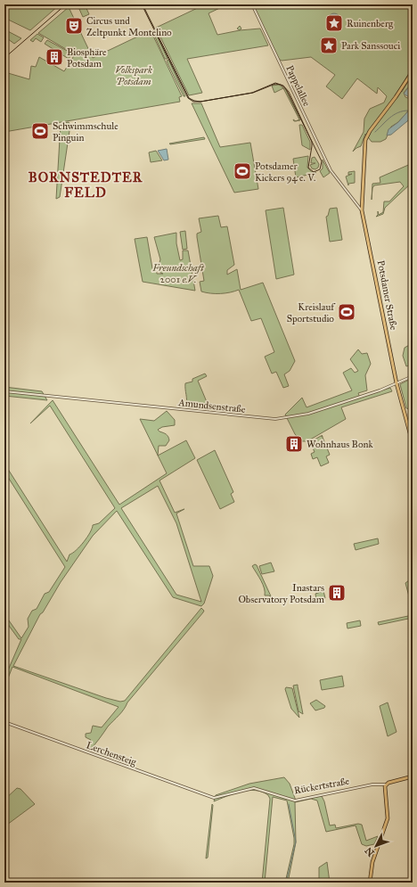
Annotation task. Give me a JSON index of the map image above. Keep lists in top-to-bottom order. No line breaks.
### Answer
{"streets":{"main road":["Potsdamer Straße","Rückertstraße"],"street":["Pappelallee","Amundsenstraße","Lerchensteig"]},"crossings":[["Pappelallee","Potsdamer Straße"],["Potsdamer Straße","Amundsenstraße"],["Lerchensteig","Rückertstraße"]],"districts":["BORNSTEDTER FELD"],"parks":["Volkspark Potsdam","Freundschaft 2001 e.V."],"places":{"place":["Ruinenberg","Park Sanssouci"],"theatre":["Circus und Zeltpunkt Montelino"],"building":["Biosphäre Potsdam","Wohnhaus Bonk","Inastars Observatory Potsdam"],"sports":["Schwimmschule Pinguin","Potsdamer Kickers 94 e. V.","Kreislauf Sportstudio"]},"north":"bottom left"}
